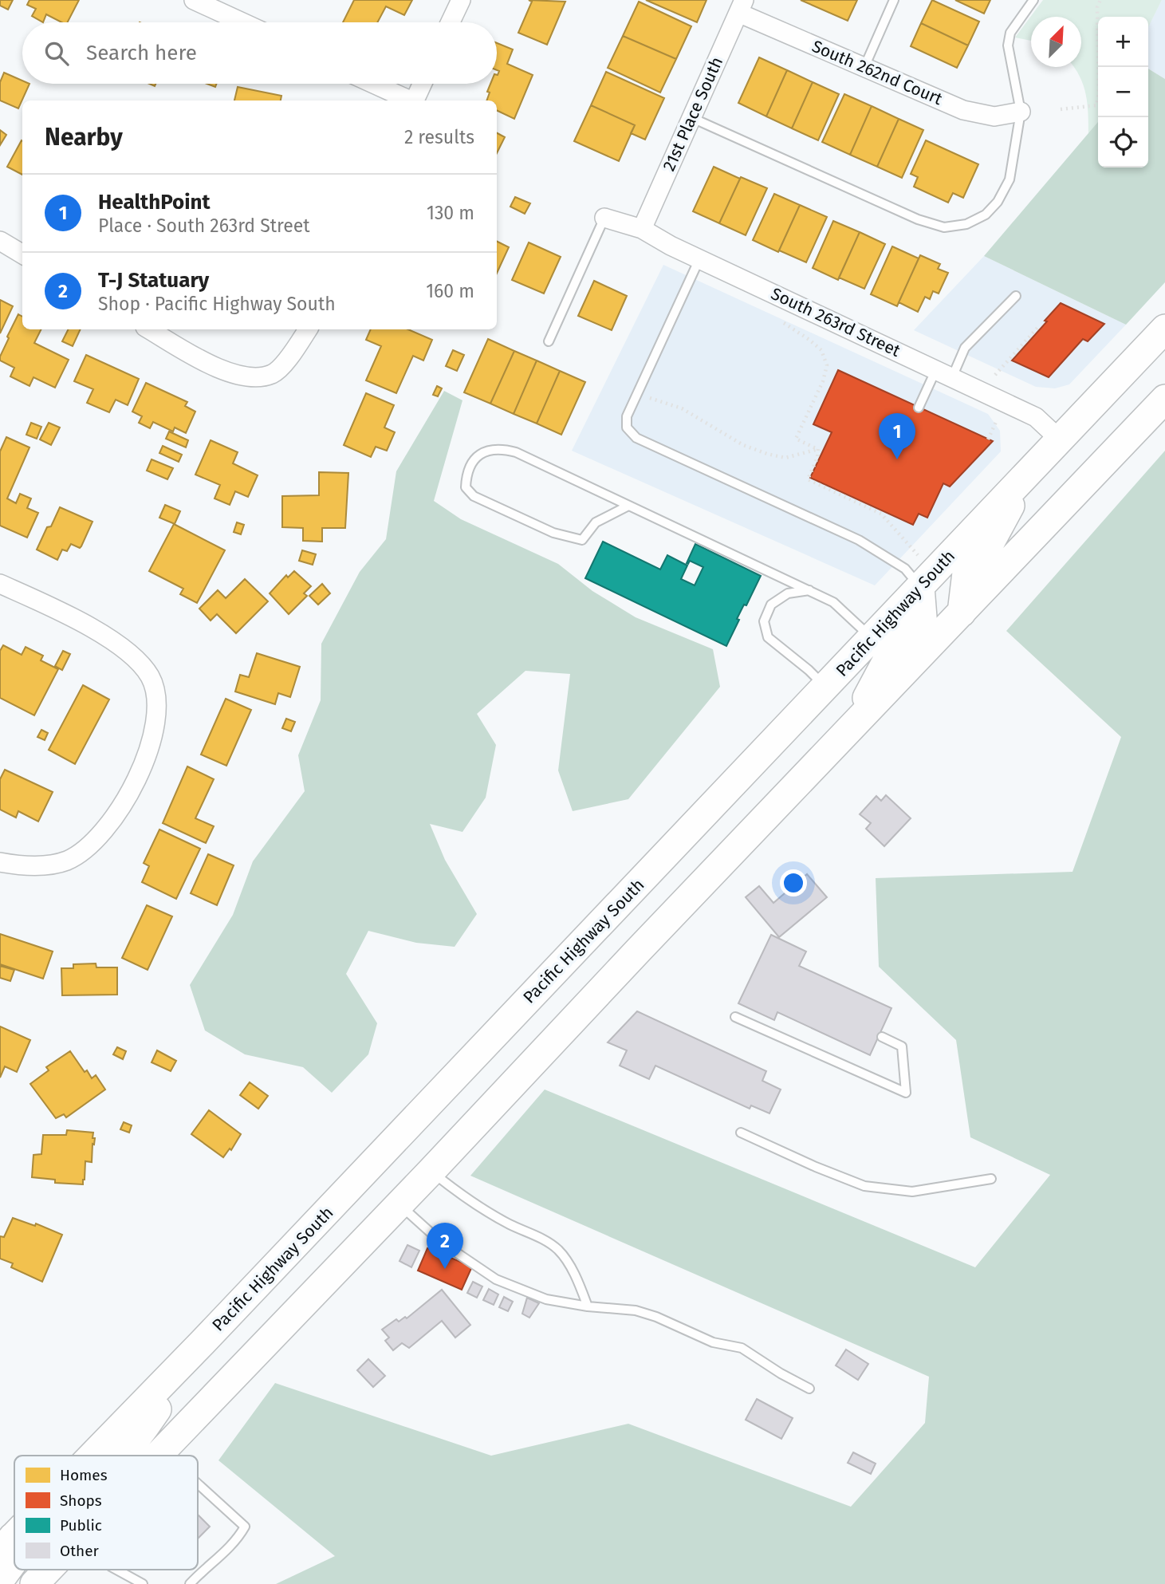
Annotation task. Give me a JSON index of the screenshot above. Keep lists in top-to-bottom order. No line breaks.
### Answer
{"streets":{"main road":["Pacific Highway South"],"street":["South 262nd Court","21st Place South","South 263rd Street"]},"crossings":[["South 262nd Court","21st Place South"],["21st Place South","South 263rd Street"],["South 263rd Street","Pacific Highway South"]],"legend":["Homes","Shops","Public","Other"],"north":"top right","page":{"map_buttons":["+","−"],"search":"Search here","heading":["Nearby","2 results"],"list":[{"mark":"1","name":"HealthPoint","note":"Place · South 263rd Street","value":"130 m"},{"mark":"2","name":"T-J Statuary","note":"Shop · Pacific Highway South","value":"160 m"}],"pins":["1","2"]}}
